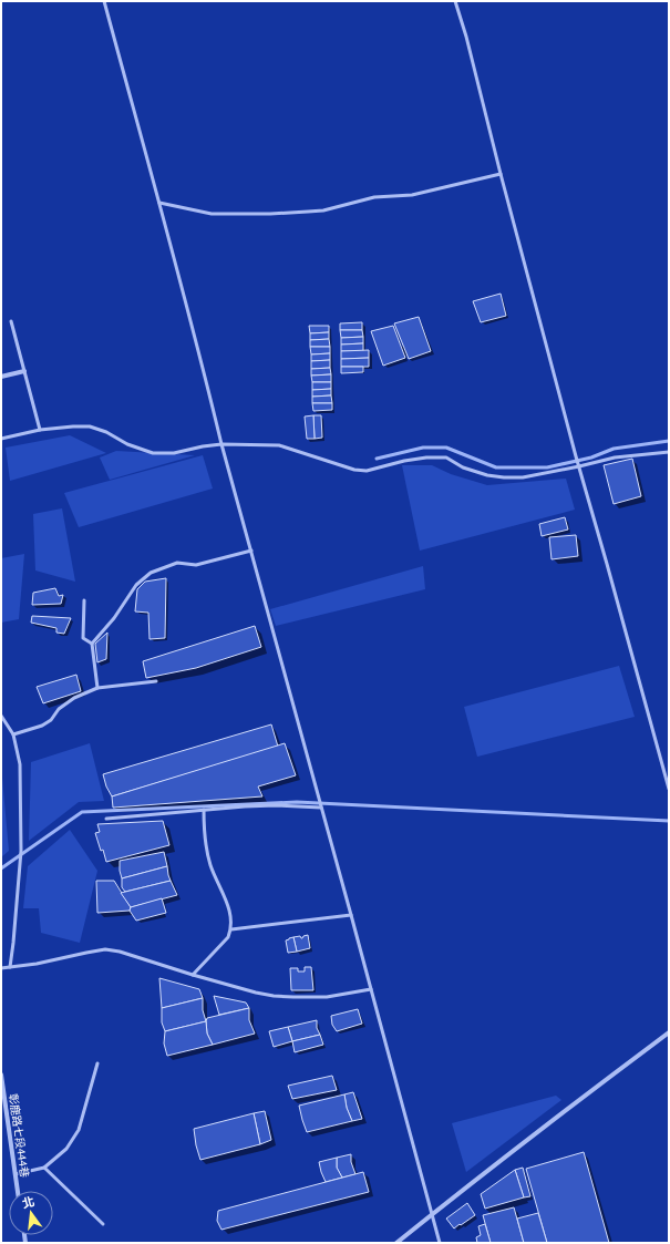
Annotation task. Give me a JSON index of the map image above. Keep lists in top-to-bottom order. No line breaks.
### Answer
{"streets":{"street":["彰鹿路七段444巷"]},"north":"top"}
